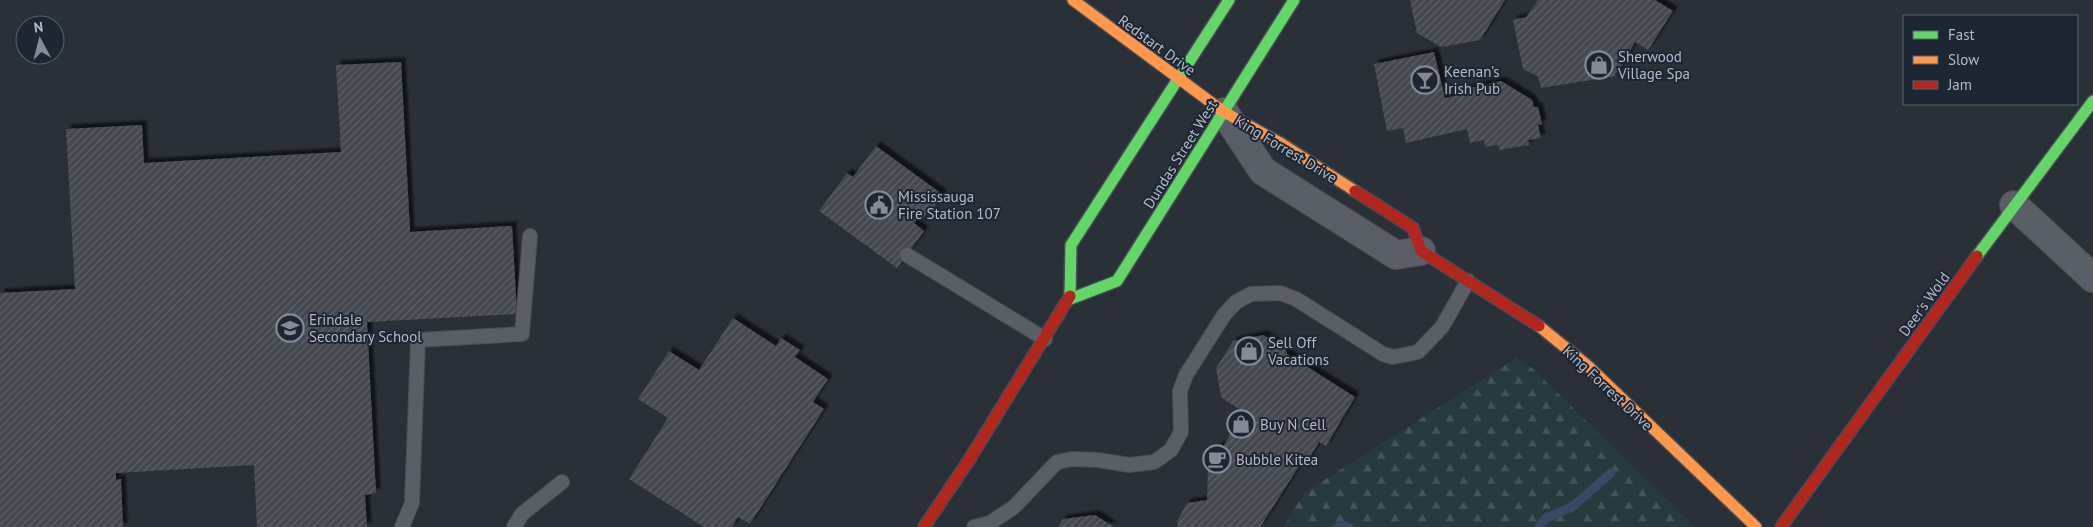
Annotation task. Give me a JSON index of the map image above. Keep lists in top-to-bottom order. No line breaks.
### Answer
{"streets":{"street":["Redstart Drive","King Forrest Drive","Dundas Street West","Deer's Wold"]},"crossings":[["Redstart Drive","King Forrest Drive"],["Redstart Drive","Dundas Street West"],["King Forrest Drive","Dundas Street West"]],"places":{"shop":["Sherwood Village Spa","Sell Off Vacations","Buy N Cell"],"bar":["Keenan’s Irish Pub"],"public building":["Mississauga Fire Station 107"],"school or university":["Erindale Secondary School"],"cafe":["Bubble Kitea"]},"legend":["Fast","Slow","Jam"],"north":"top"}
